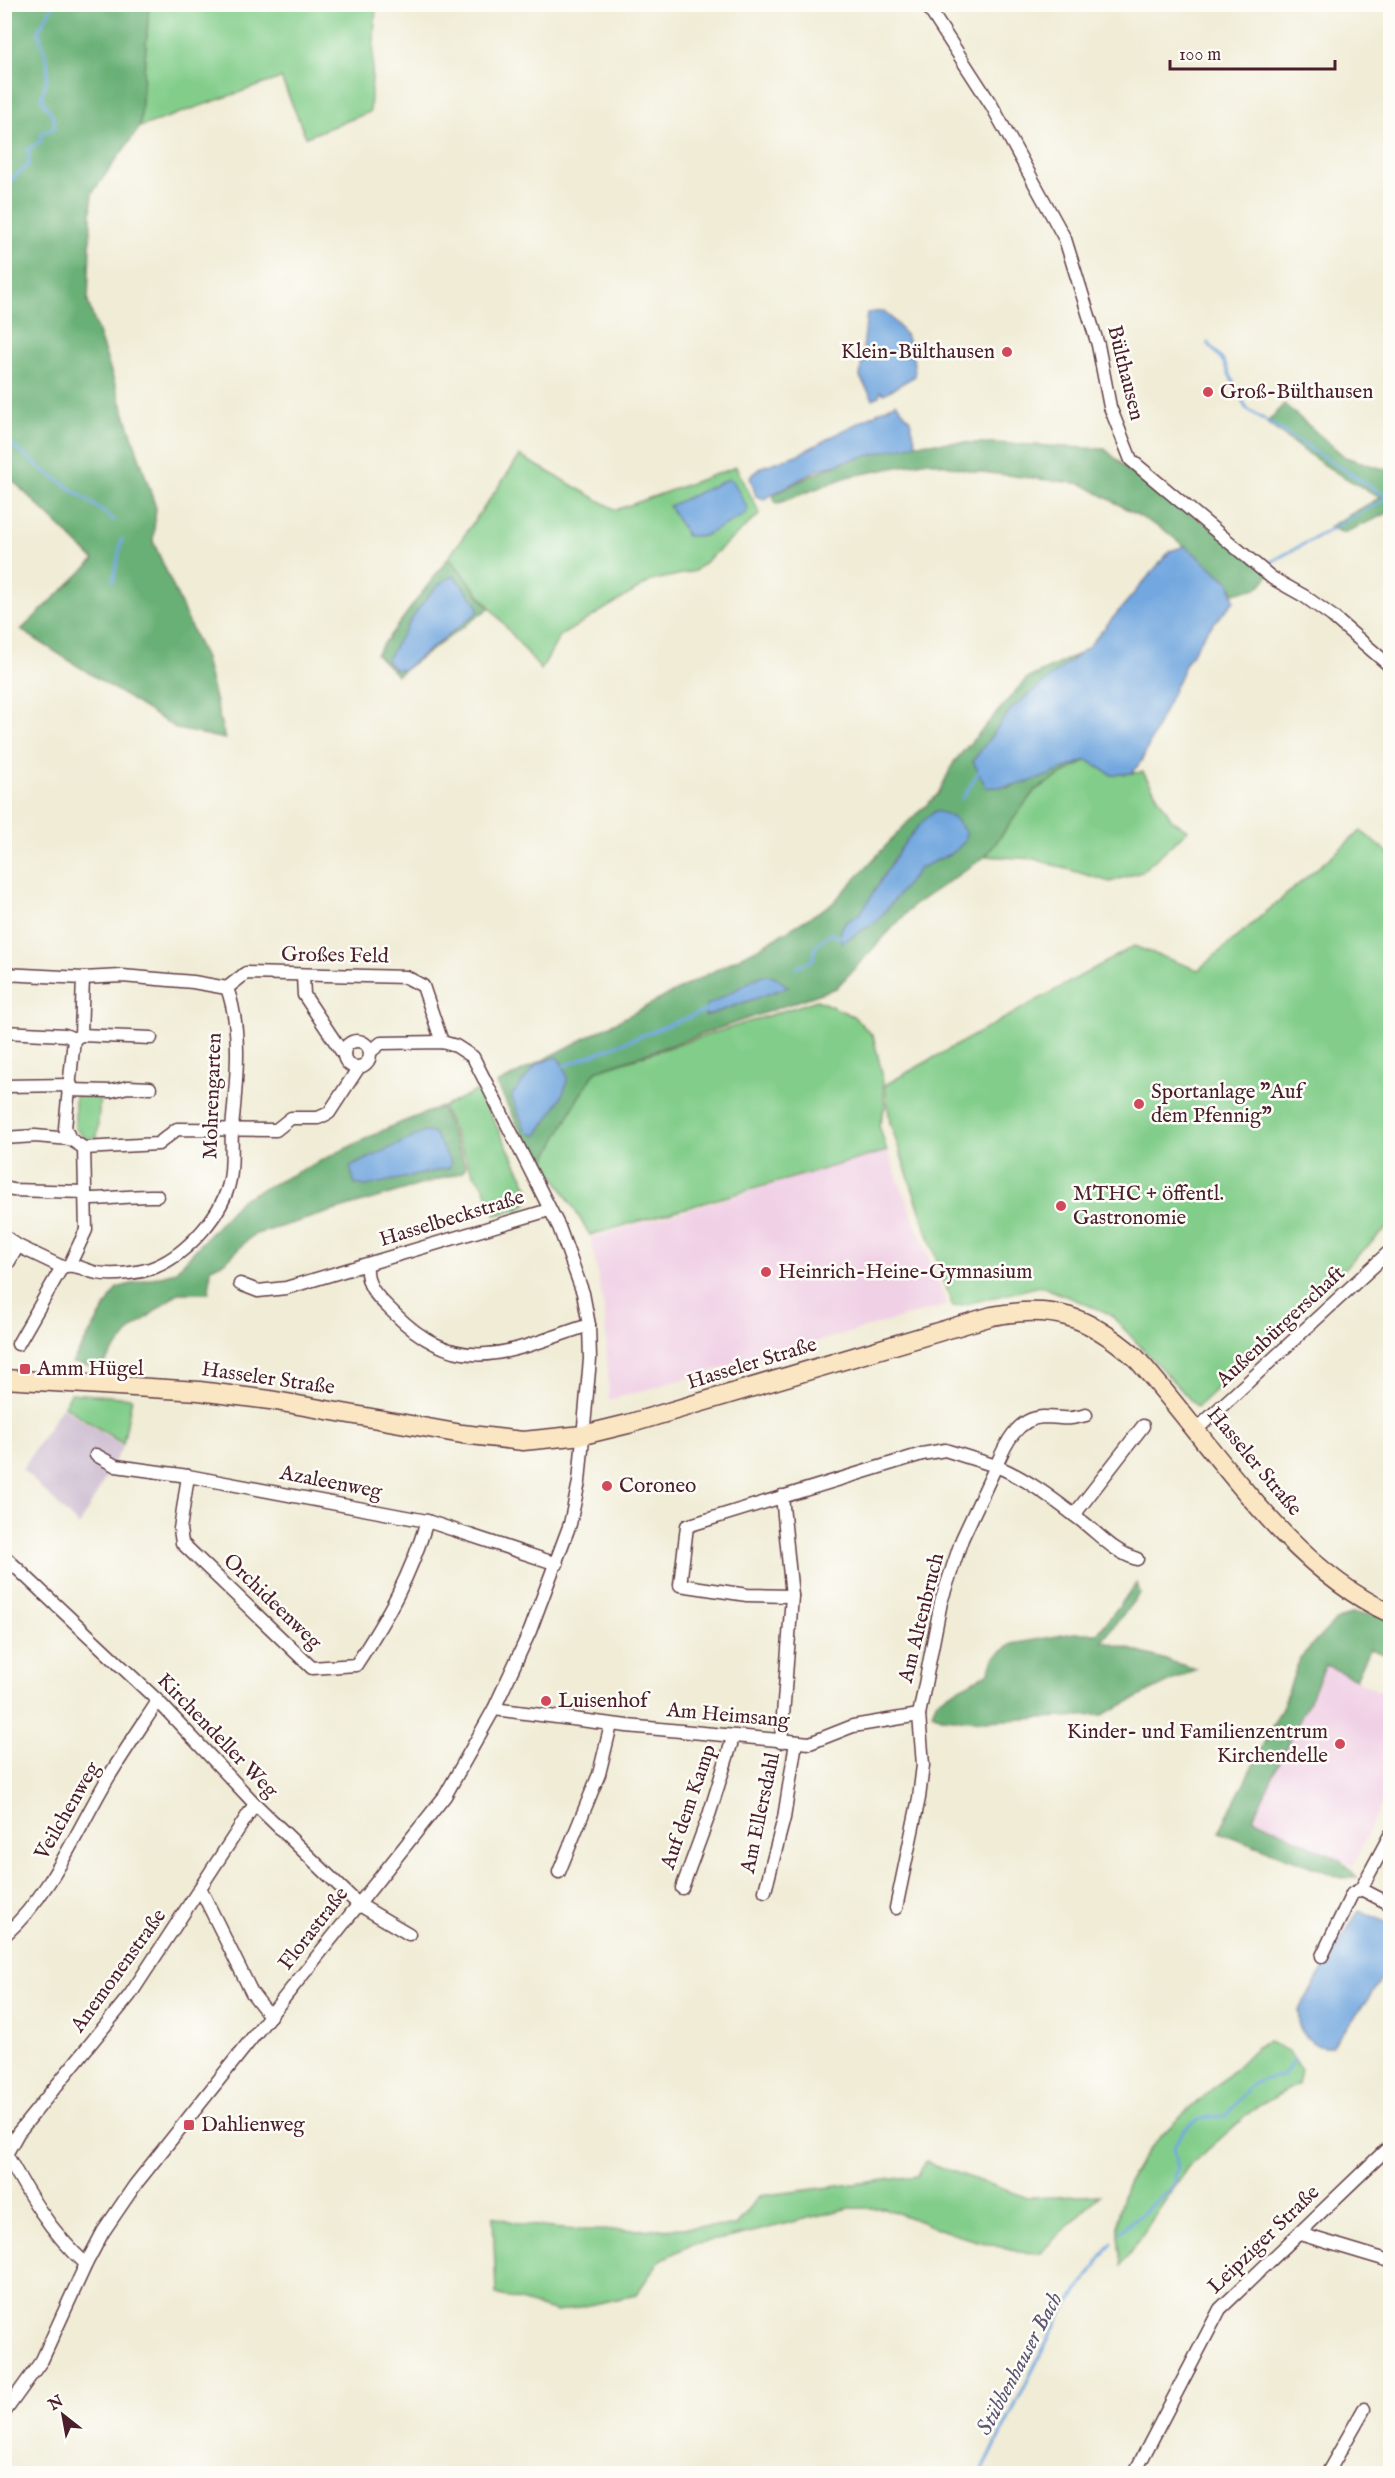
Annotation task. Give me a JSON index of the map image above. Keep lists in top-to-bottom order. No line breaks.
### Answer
{"streets":{"main road":["Hasseler Straße"],"street":["Bülthausen","Großes Feld","Mohrengarten","Hasselbeckstraße","Außenbürgerschaft","Azaleenweg","Orchideenweg","Am Altenbruch","Am Heimsang","Kirchendeller Weg","Auf dem Kamp","Veilchenweg","Am Ellersdahl","Florastraße","Anemonenstraße","Leipziger Straße"]},"crossings":[["Großes Feld","Mohrengarten"],["Großes Feld","Hasselbeckstraße"],["Hasselbeckstraße","Hasseler Straße"],["Hasselbeckstraße","Florastraße"],["Außenbürgerschaft","Hasseler Straße"],["Hasseler Straße","Florastraße"],["Azaleenweg","Orchideenweg"],["Azaleenweg","Florastraße"],["Am Altenbruch","Am Heimsang"],["Am Heimsang","Auf dem Kamp"],["Am Heimsang","Am Ellersdahl"],["Am Heimsang","Florastraße"],["Kirchendeller Weg","Veilchenweg"],["Kirchendeller Weg","Florastraße"],["Kirchendeller Weg","Anemonenstraße"]],"water":["Stübbenhauser Bach"],"places":{"other":["Klein-Bülthausen","Groß-Bülthausen","Sportanlage \"Auf dem Pfennig\"","MTHC + öffentl. Gastronomie","Heinrich-Heine-Gymnasium","Coroneo","Luisenhof","Kinder- und Familienzentrum Kirchendelle"],"transit":["Amm Hügel","Dahlienweg"]},"scale_bar":"100 m","north":"top left"}
